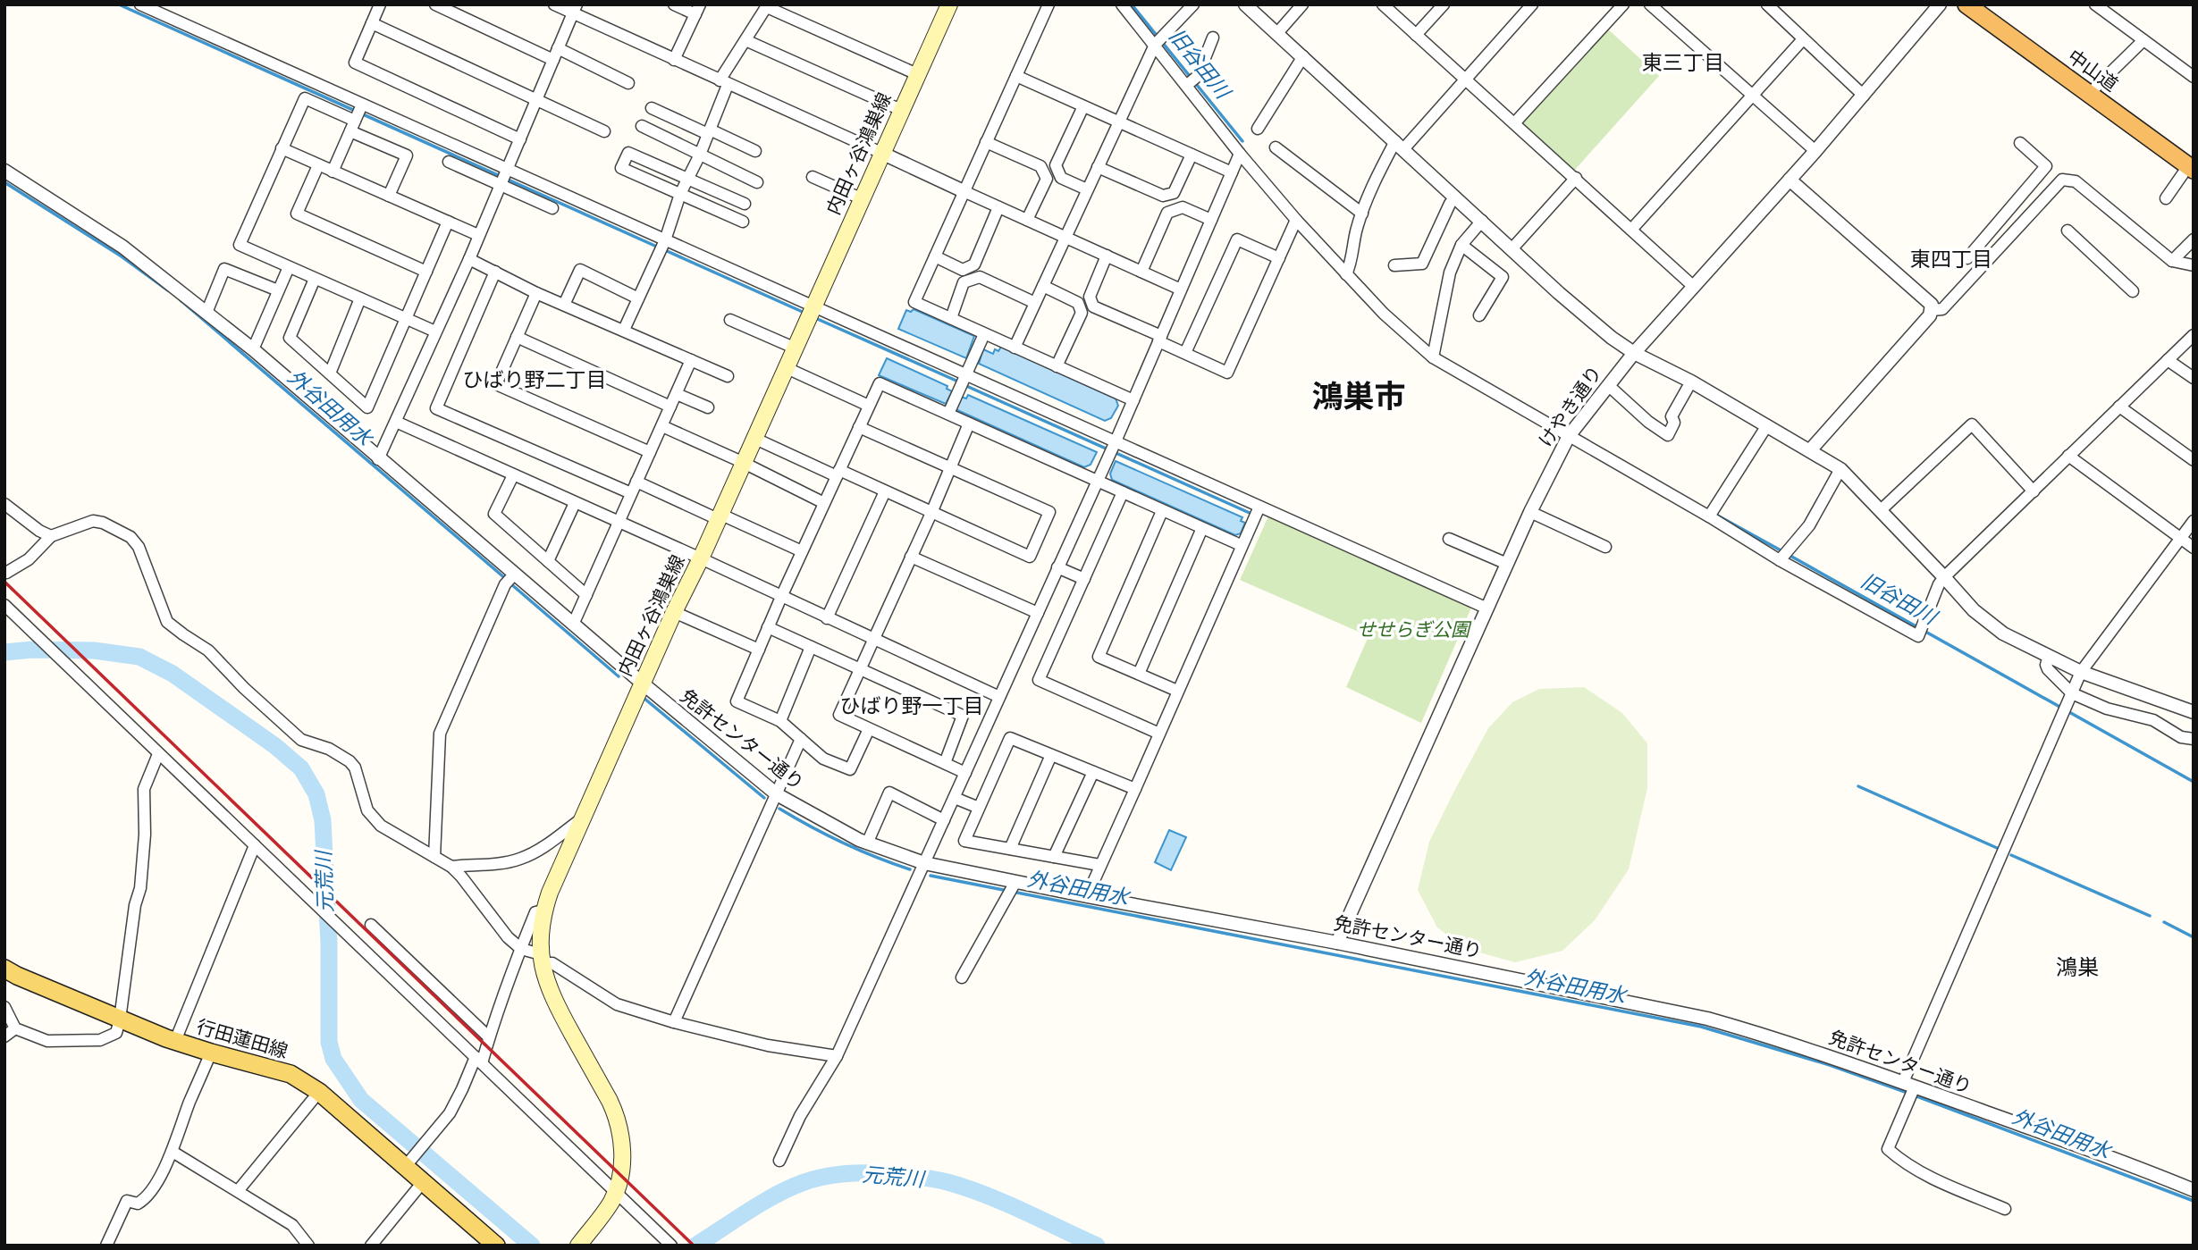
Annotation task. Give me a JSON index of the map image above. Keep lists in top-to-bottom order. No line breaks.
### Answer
{"streets":{"highway":["中山道"],"main road":["内田ヶ谷鴻巣線","行田蓮田線"],"street":["けやき通り","免許センター通り"]},"crossings":[["内田ヶ谷鴻巣線","免許センター通り"],["けやき通り","免許センター通り"]],"districts":["東三丁目","東四丁目","ひばり野二丁目","鴻巣市","ひばり野一丁目","鴻巣"],"water":["旧谷田川","外谷田用水","元荒川"],"parks":["せせらぎ公園"]}
